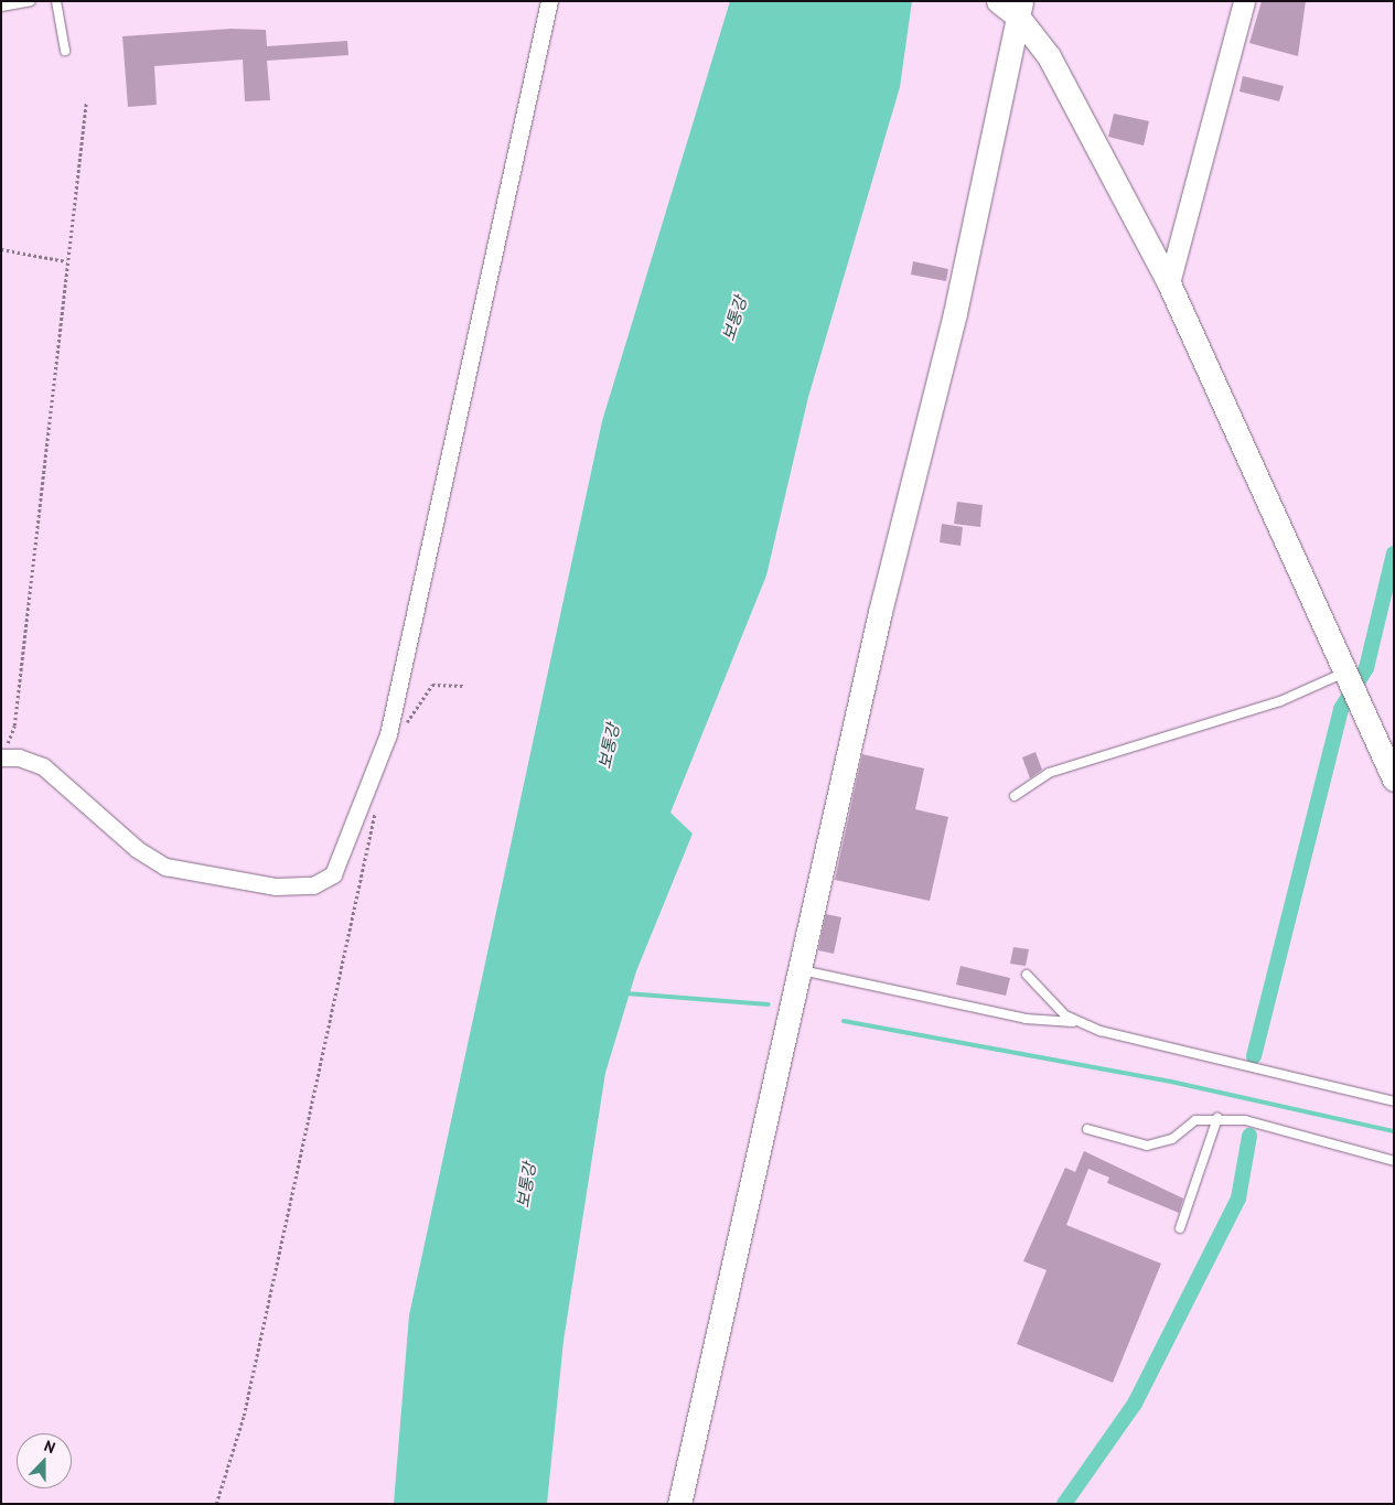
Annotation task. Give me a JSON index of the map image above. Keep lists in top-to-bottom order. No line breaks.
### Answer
{"water":["보통강"],"north":"top"}
